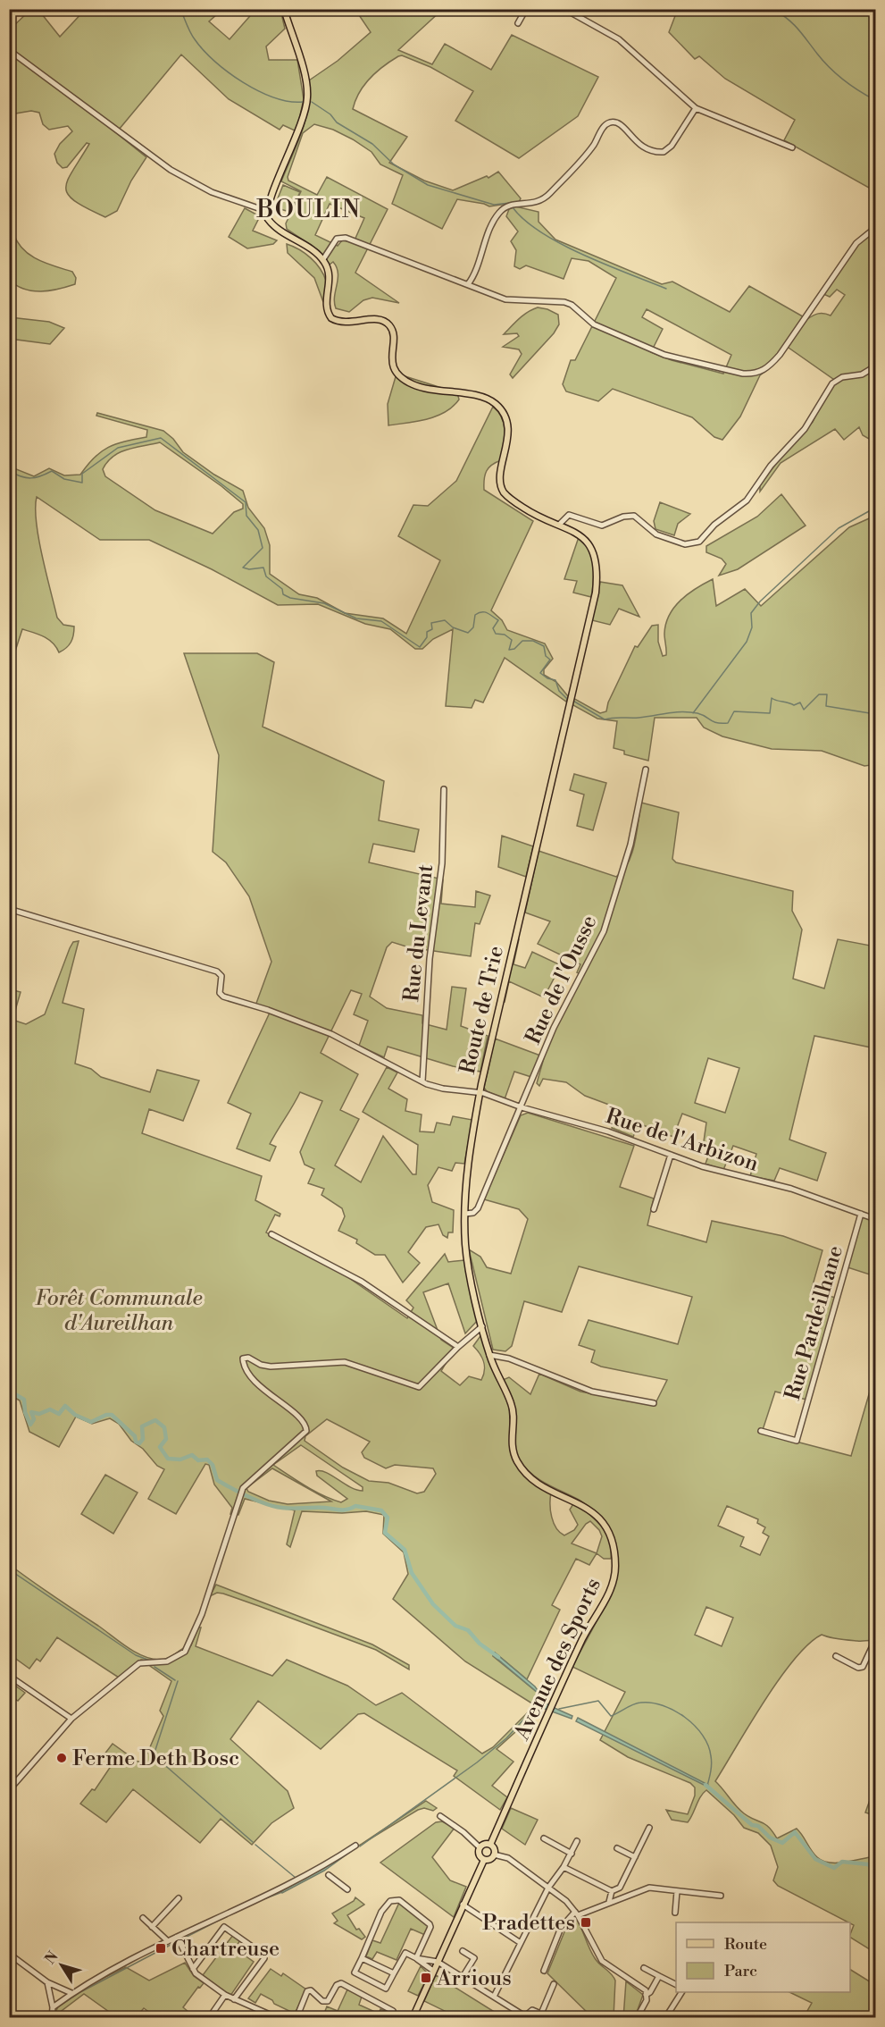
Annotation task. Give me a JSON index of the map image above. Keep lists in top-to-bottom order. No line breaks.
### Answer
{"streets":{"main road":["Route de Trie","Avenue des Sports"],"street":["Rue du Levant","Rue de l'Ousse","Rue de l'Arbizon","Rue Pardeilhane"]},"crossings":[["Rue du Levant","Rue de l'Arbizon"],["Rue de l'Ousse","Route de Trie"],["Rue de l'Ousse","Rue de l'Arbizon"],["Route de Trie","Rue de l'Arbizon"],["Route de Trie","Avenue des Sports"],["Rue de l'Arbizon","Rue Pardeilhane"]],"districts":["BOULIN"],"parks":["Forêt Communale d'Aureilhan"],"places":{"other":["Ferme Deth Bosc"],"transit":["Pradettes","Chartreuse","Arrious"]},"legend":["Route","Parc"],"north":"top left"}
